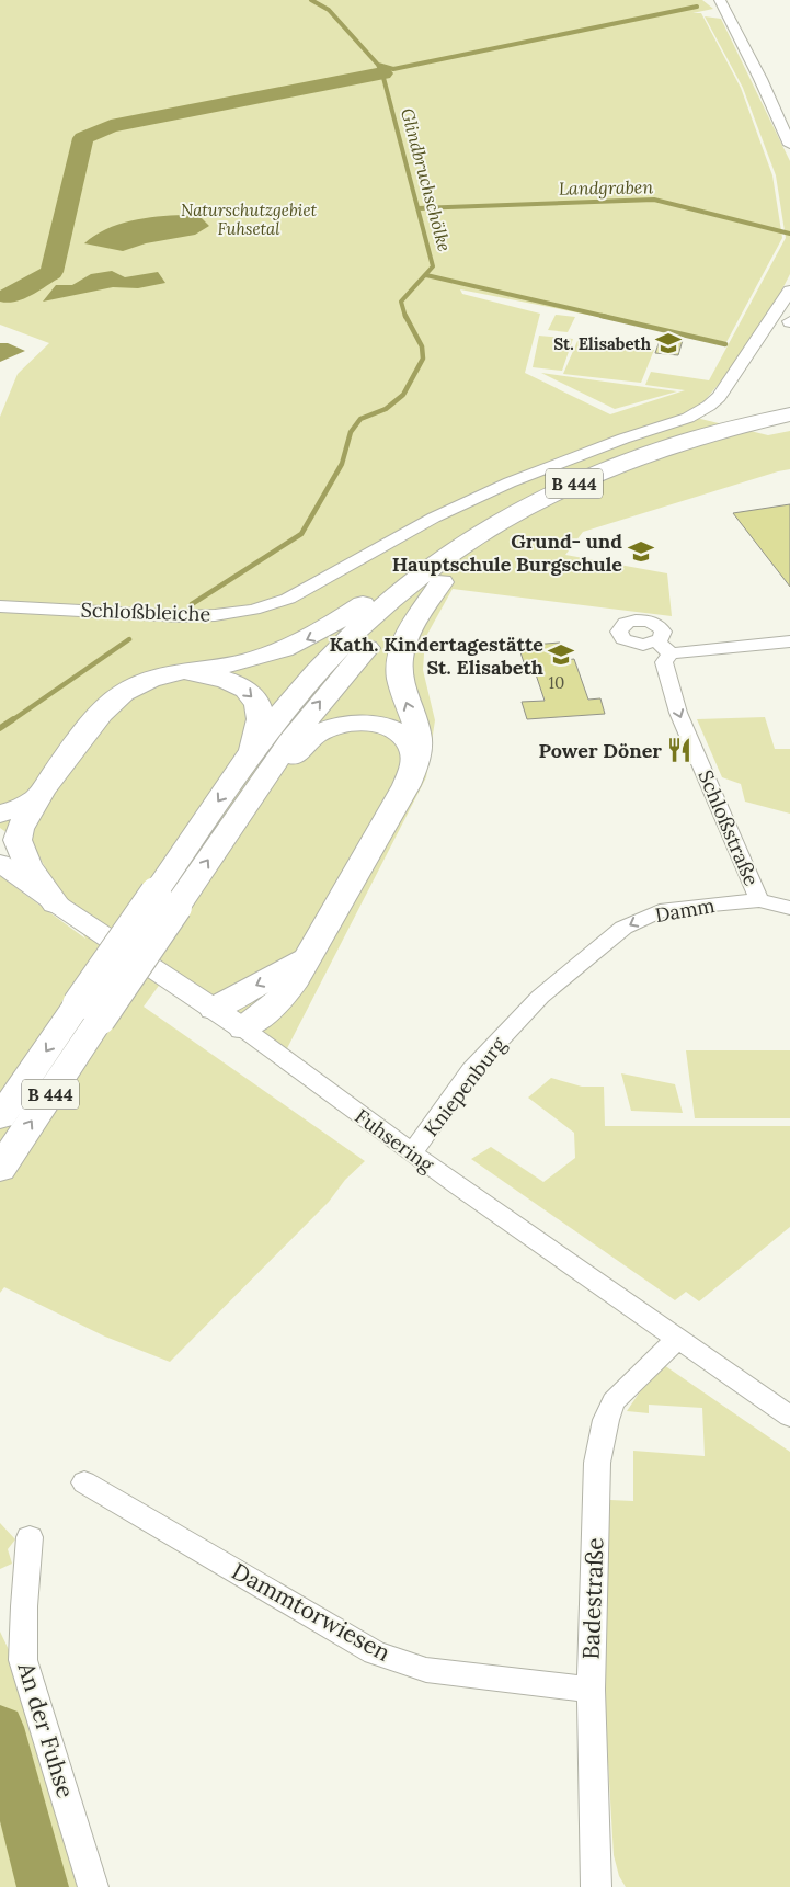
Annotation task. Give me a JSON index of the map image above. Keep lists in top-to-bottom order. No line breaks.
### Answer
{"streets":{"highway":["B 444"],"main road":["Fuhsering"],"street":["Schloßbleiche","Schloßstraße","Damm","Kniepenburg","Badestraße","Dammtorwiesen","An der Fuhse"]},"crossings":[["Schloßstraße","Damm"],["Damm","Kniepenburg"],["Kniepenburg","Fuhsering"],["Fuhsering","Badestraße"],["Badestraße","Dammtorwiesen"]],"one_way":["Schloßstraße","Damm"],"water":["Glindbruchschölke","Landgraben"],"parks":["Naturschutzgebiet Fuhsetal"],"places":{"school or university":["St. Elisabeth","Grund- und Hauptschule Burgschule","Kath. Kindertagestätte St. Elisabeth"],"restaurant":["Power Döner"]},"house_numbers":["10"]}
